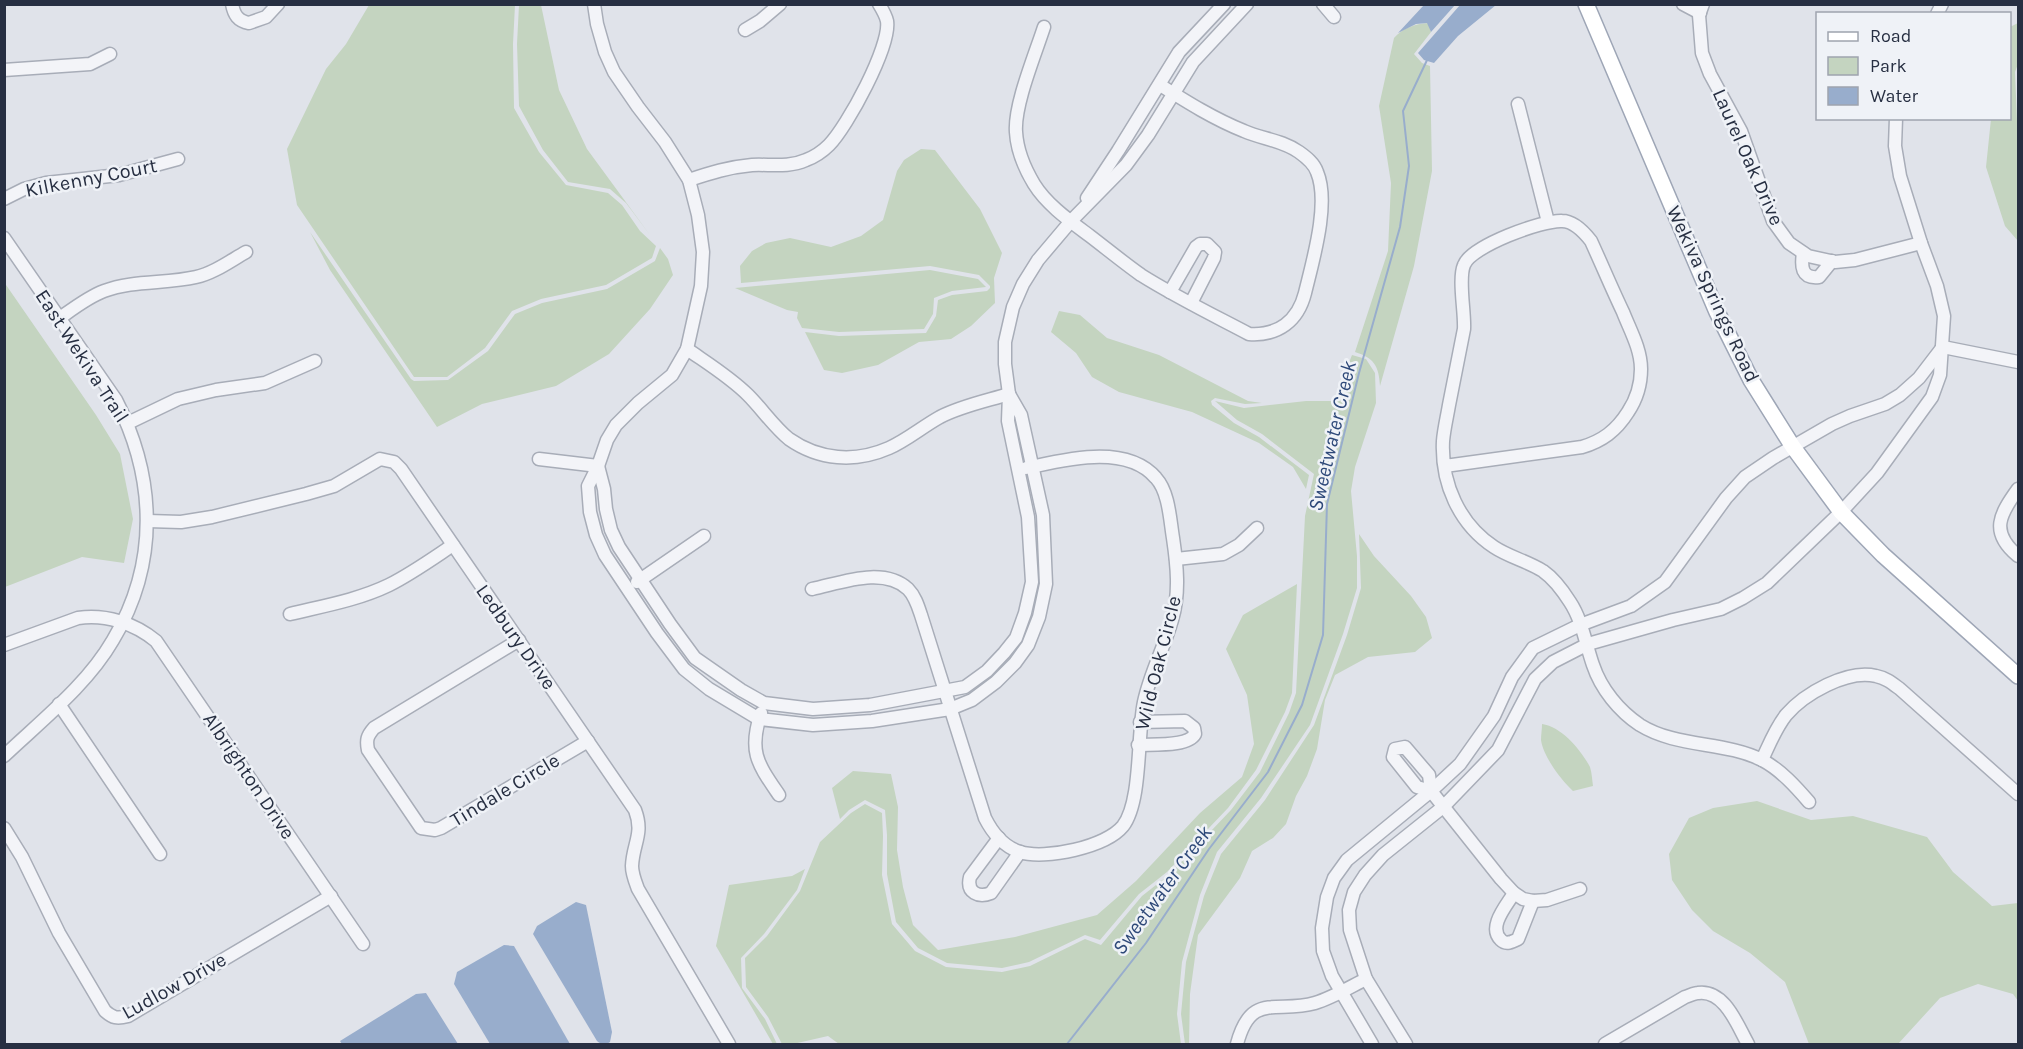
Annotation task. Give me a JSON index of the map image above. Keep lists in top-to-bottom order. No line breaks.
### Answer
{"streets":{"main road":["Wekiva Springs Road"],"street":["Laurel Oak Drive","Kilkenny Court","East Wekiva Trail","Ledbury Drive","Wild Oak Circle","Albrighton Drive","Tindale Circle","Ludlow Drive"]},"crossings":[["East Wekiva Trail","Ledbury Drive"],["East Wekiva Trail","Albrighton Drive"],["Ledbury Drive","Tindale Circle"],["Albrighton Drive","Ludlow Drive"]],"water":["Sweetwater Creek"],"legend":["Road","Park","Water"]}
